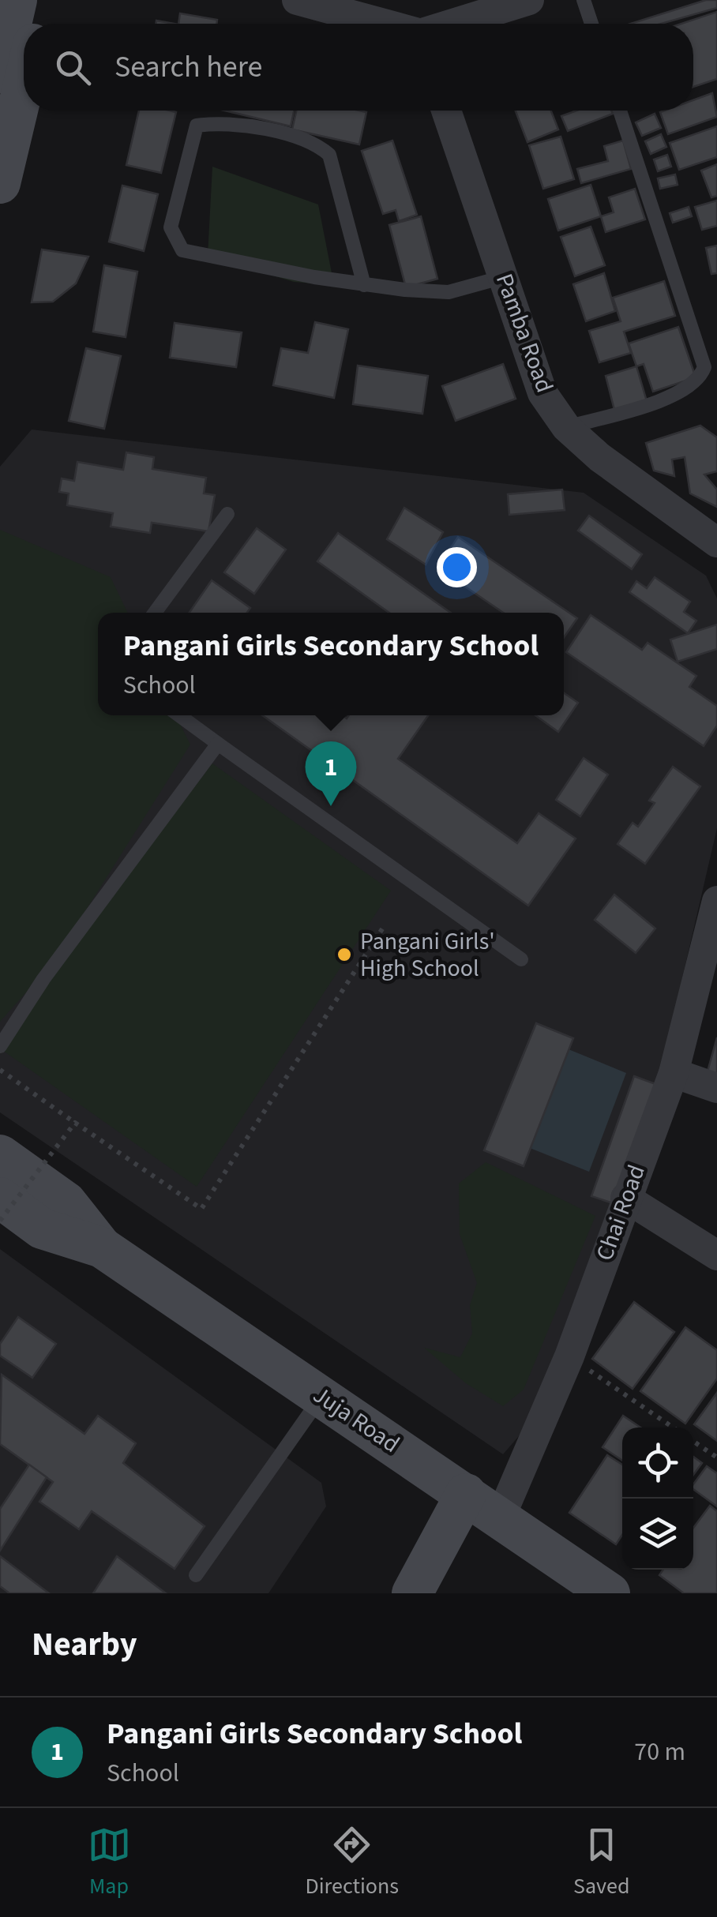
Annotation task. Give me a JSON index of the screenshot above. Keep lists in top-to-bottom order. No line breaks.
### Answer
{"streets":{"main road":["Juja Road"],"street":["Pamba Road","Chai Road"]},"crossings":[["Chai Road","Juja Road"]],"places":["Pangani Girls' High School"],"page":{"search":"Search here","popup":["Pangani Girls Secondary School","School"],"pins":"1","heading":"Nearby","list":[{"mark":"1","name":"Pangani Girls Secondary School","note":"School","value":"70 m"}],"nav":["Map","Directions","Saved"]}}
